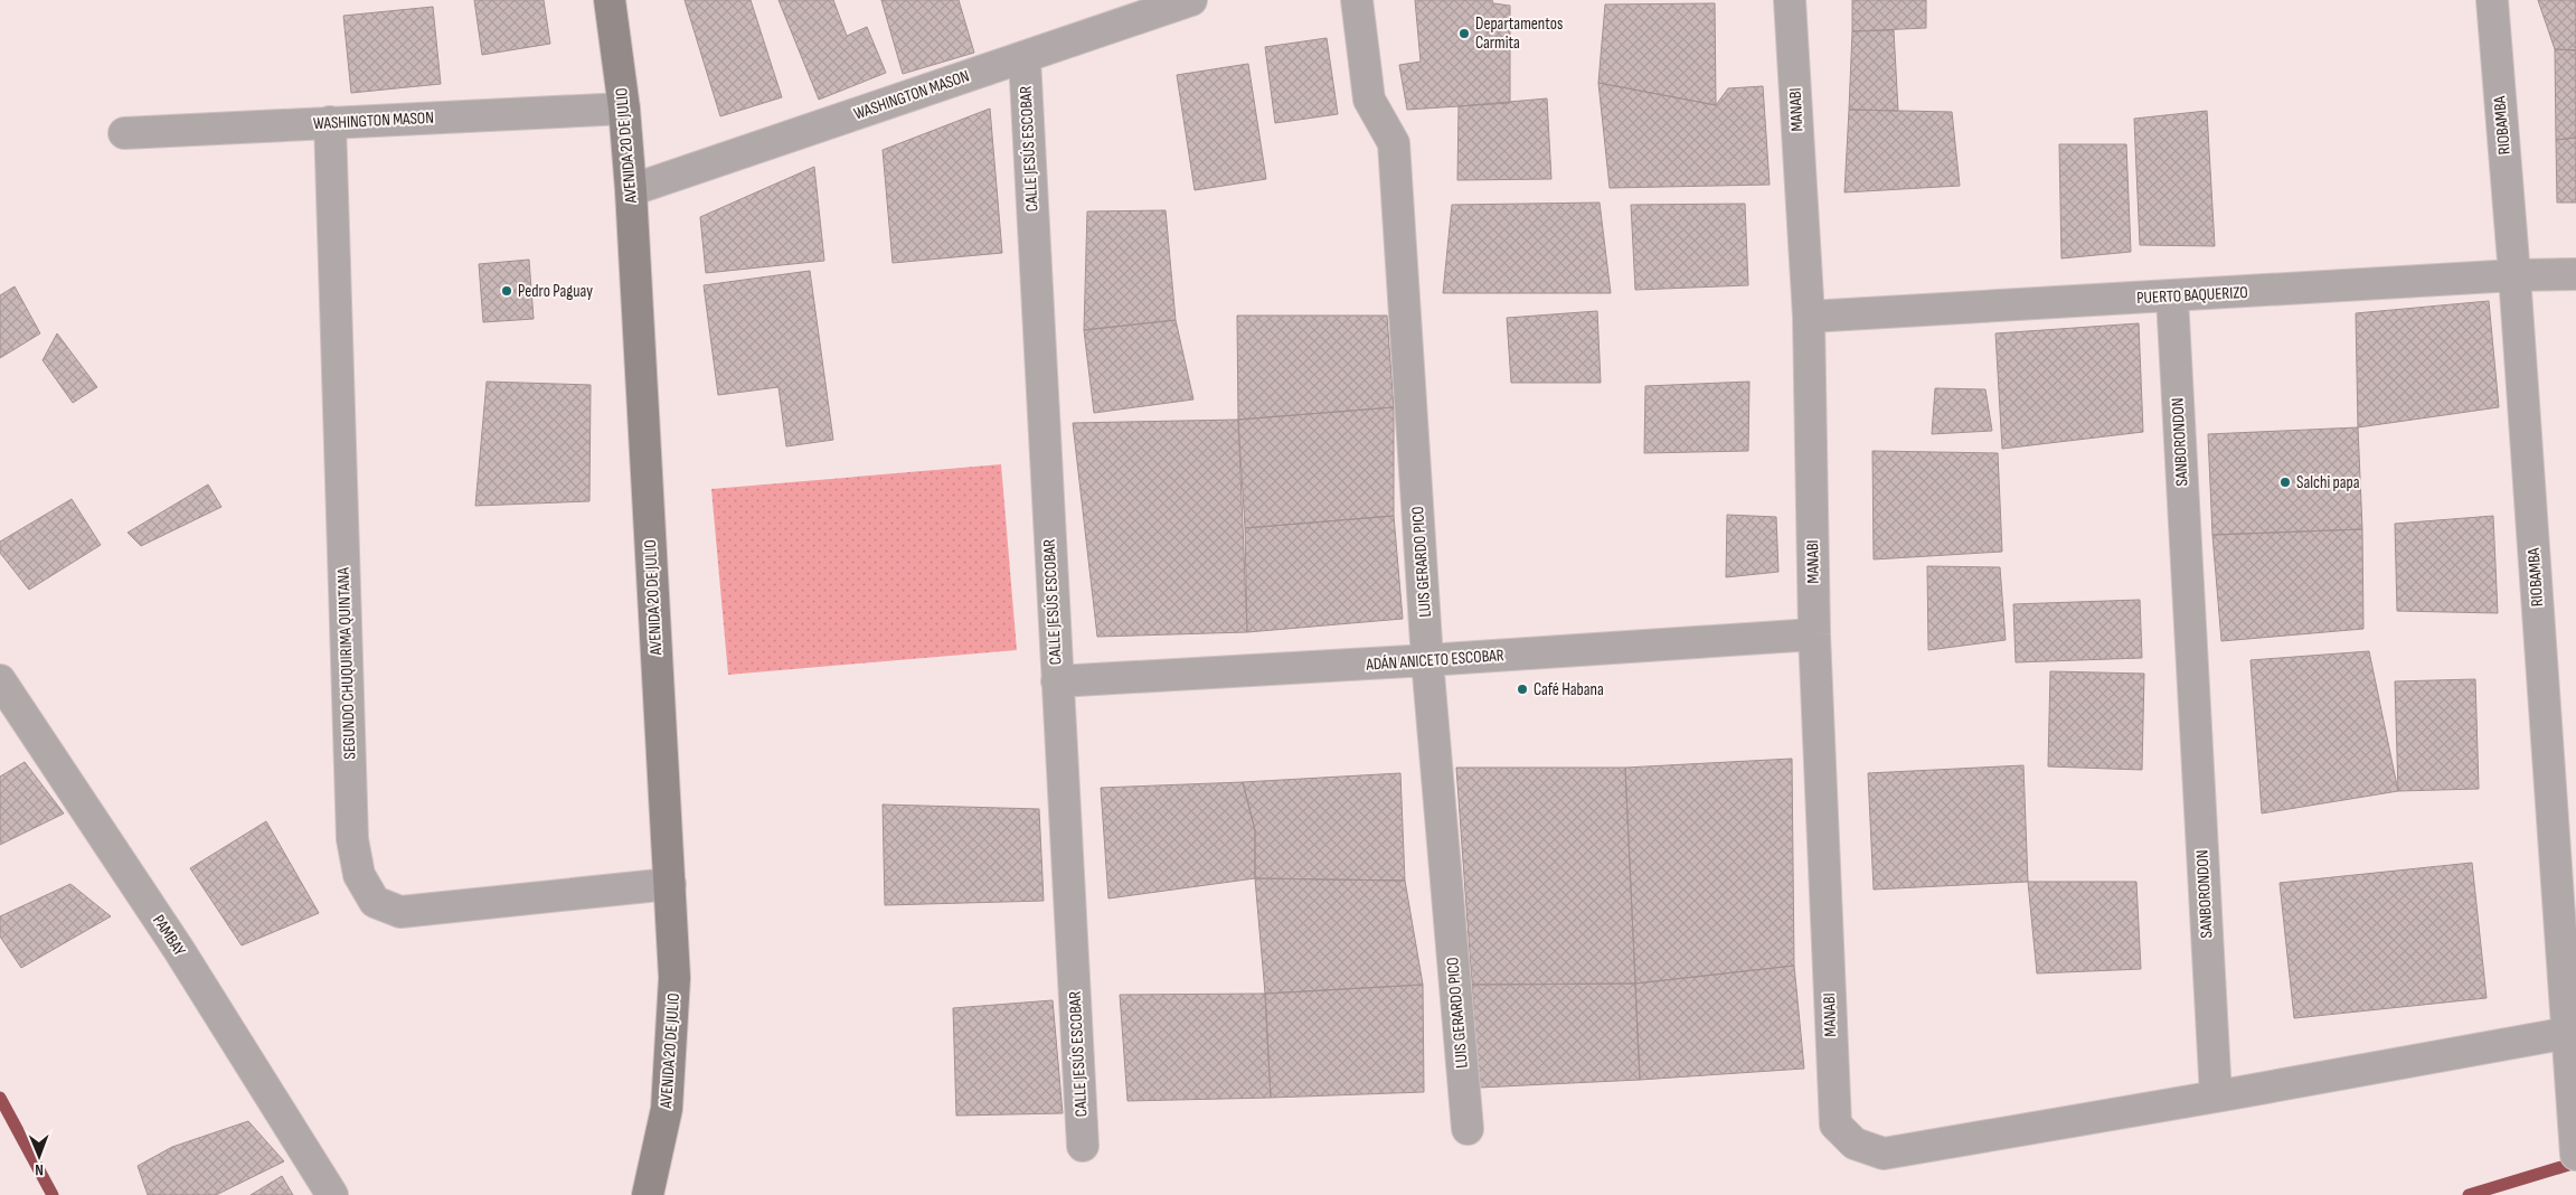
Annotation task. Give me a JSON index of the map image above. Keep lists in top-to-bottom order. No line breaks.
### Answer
{"streets":{"main road":["AVENIDA 20 DE JULIO"],"street":["WASHINGTON MASON","MANABI","RIOBAMBA","CALLE JESÚS ESCOBAR","PUERTO BAQUERIZO","SANBORONDON","LUIS GERARDO PICO","ADÁN ANICETO ESCOBAR","SEGUNDO CHUQUIRIMA QUINTANA","PAMBAY"]},"crossings":[["WASHINGTON MASON","AVENIDA 20 DE JULIO"],["WASHINGTON MASON","CALLE JESÚS ESCOBAR"],["WASHINGTON MASON","SEGUNDO CHUQUIRIMA QUINTANA"],["MANABI","PUERTO BAQUERIZO"],["MANABI","SANBORONDON"],["MANABI","ADÁN ANICETO ESCOBAR"],["RIOBAMBA","PUERTO BAQUERIZO"],["AVENIDA 20 DE JULIO","SEGUNDO CHUQUIRIMA QUINTANA"],["CALLE JESÚS ESCOBAR","ADÁN ANICETO ESCOBAR"],["PUERTO BAQUERIZO","SANBORONDON"],["LUIS GERARDO PICO","ADÁN ANICETO ESCOBAR"]],"places":["Departamentos Carmita","Pedro Paguay","Salchi papa","Café Habana"],"north":"bottom"}
